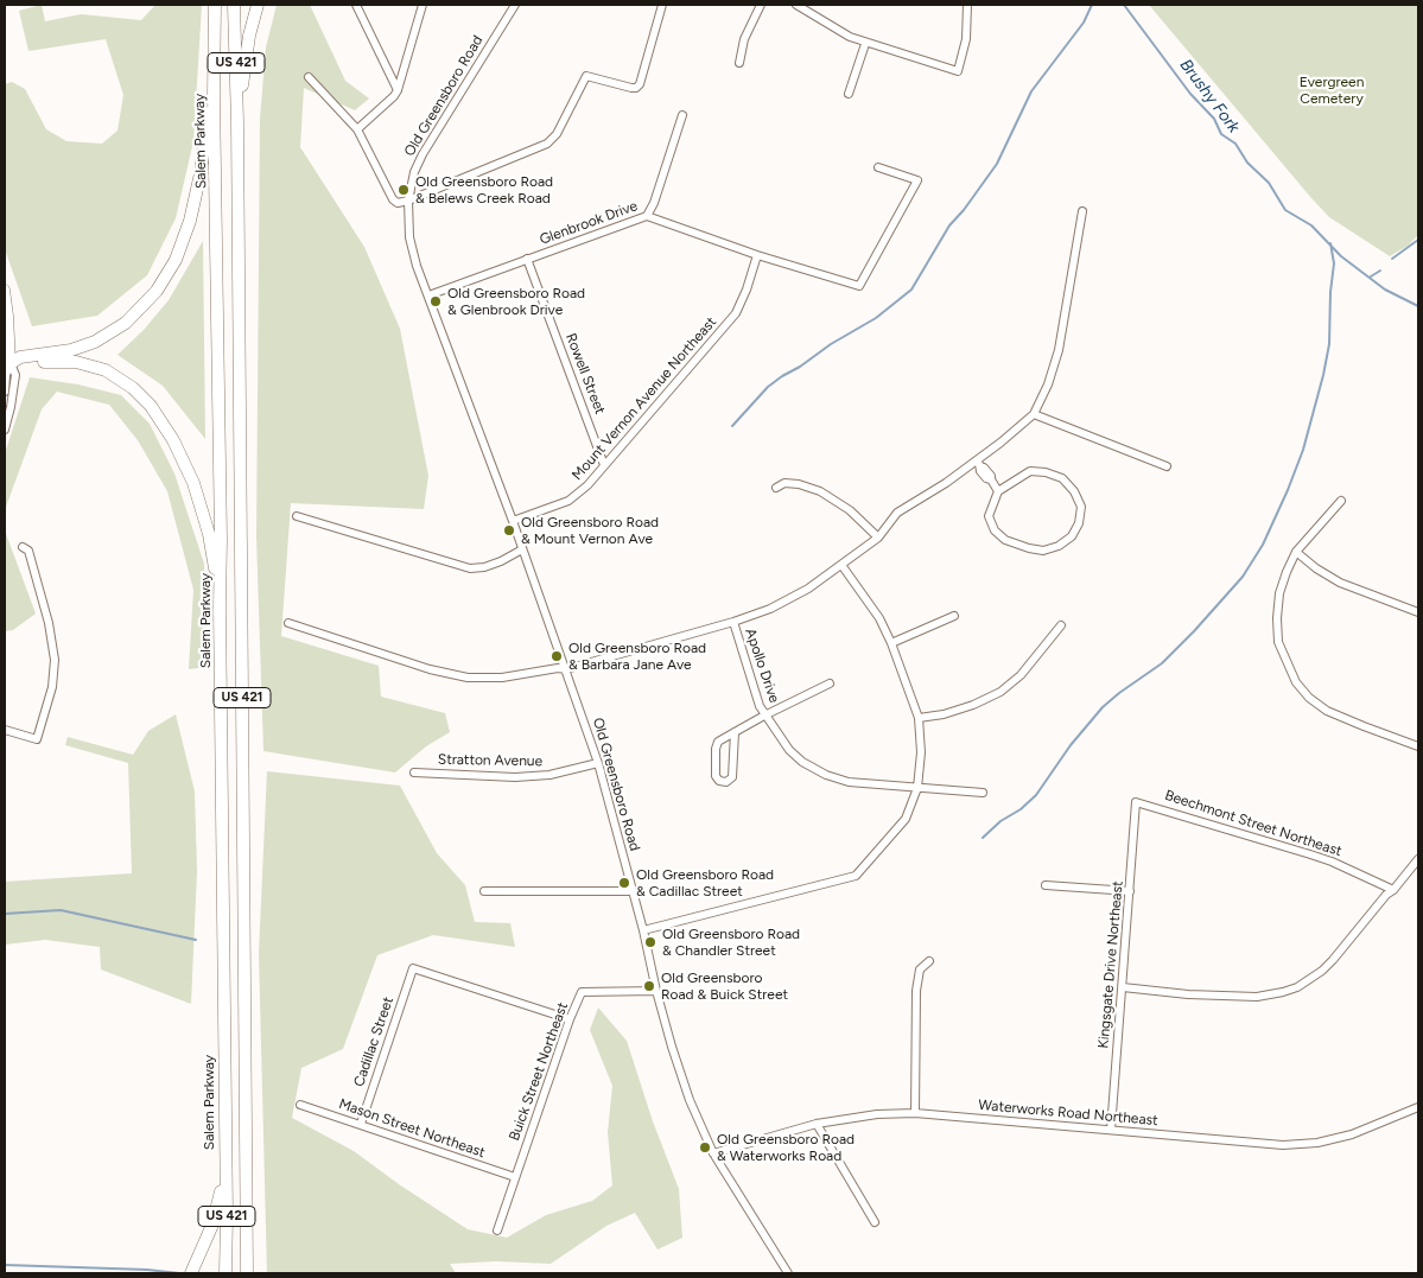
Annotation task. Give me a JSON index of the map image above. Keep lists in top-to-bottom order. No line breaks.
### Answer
{"streets":{"highway":["US 421","Salem Parkway"],"street":["Old Greensboro Road","Glenbrook Drive","Rowell Street","Mount Vernon Avenue Northeast","Apollo Drive","Stratton Avenue","Beechmont Street Northeast","Kingsgate Drive Northeast","Cadillac Street","Buick Street Northeast","Waterworks Road Northeast","Mason Street Northeast"]},"crossings":[["Old Greensboro Road","Glenbrook Drive"],["Old Greensboro Road","Mount Vernon Avenue Northeast"],["Old Greensboro Road","Stratton Avenue"],["Old Greensboro Road","Buick Street Northeast"],["Old Greensboro Road","Waterworks Road Northeast"],["Glenbrook Drive","Rowell Street"],["Glenbrook Drive","Mount Vernon Avenue Northeast"],["Rowell Street","Mount Vernon Avenue Northeast"],["Beechmont Street Northeast","Kingsgate Drive Northeast"],["Kingsgate Drive Northeast","Waterworks Road Northeast"],["Cadillac Street","Buick Street Northeast"],["Cadillac Street","Mason Street Northeast"],["Buick Street Northeast","Mason Street Northeast"]],"water":["Brushy Fork"],"parks":["Evergreen Cemetery"],"places":["Old Greensboro Road & Belews Creek Road","Old Greensboro Road & Glenbrook Drive","Old Greensboro Road & Mount Vernon Ave","Old Greensboro Road & Barbara Jane Ave","Old Greensboro Road & Cadillac Street","Old Greensboro Road & Chandler Street","Old Greensboro Road & Buick Street","Old Greensboro Road & Waterworks Road"]}
